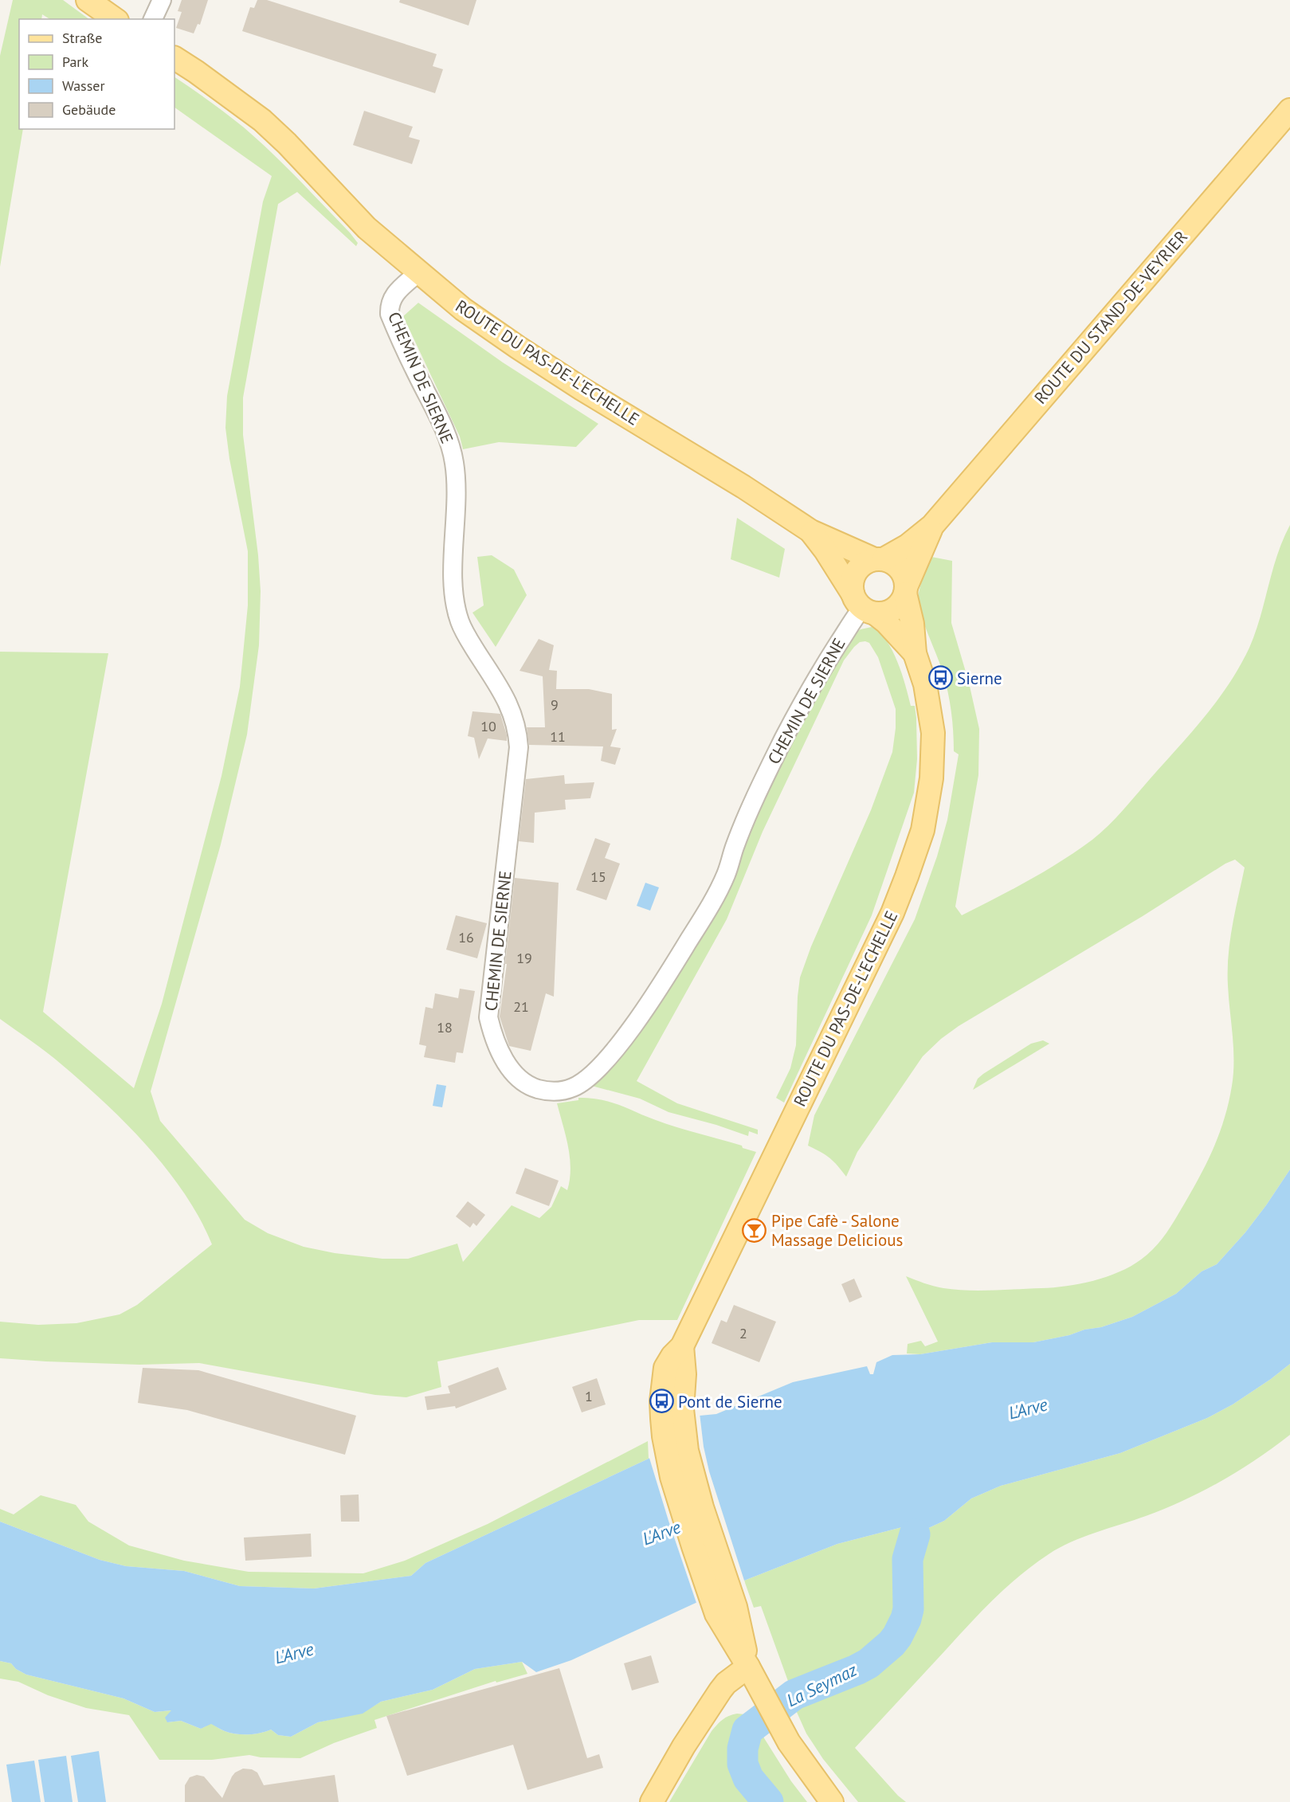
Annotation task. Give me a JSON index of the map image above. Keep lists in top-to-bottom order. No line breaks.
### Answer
{"streets":{"main road":["ROUTE DU STAND-DE-VEYRIER","ROUTE DU PAS-DE-L'ECHELLE"],"street":["CHEMIN DE SIERNE"]},"crossings":[["ROUTE DU STAND-DE-VEYRIER","ROUTE DU PAS-DE-L'ECHELLE"],["ROUTE DU STAND-DE-VEYRIER","CHEMIN DE SIERNE"],["ROUTE DU PAS-DE-L'ECHELLE","CHEMIN DE SIERNE"]],"water":["L'Arve","La Seymaz"],"places":{"bus stop":["Sierne","Pont de Sierne"],"bar":["Pipe Cafè - Salone Massage Delicious"]},"house_numbers":["9","10","11","15","16","19","21","18","2","1"],"legend":["Straße","Park","Wasser","Gebäude"]}
